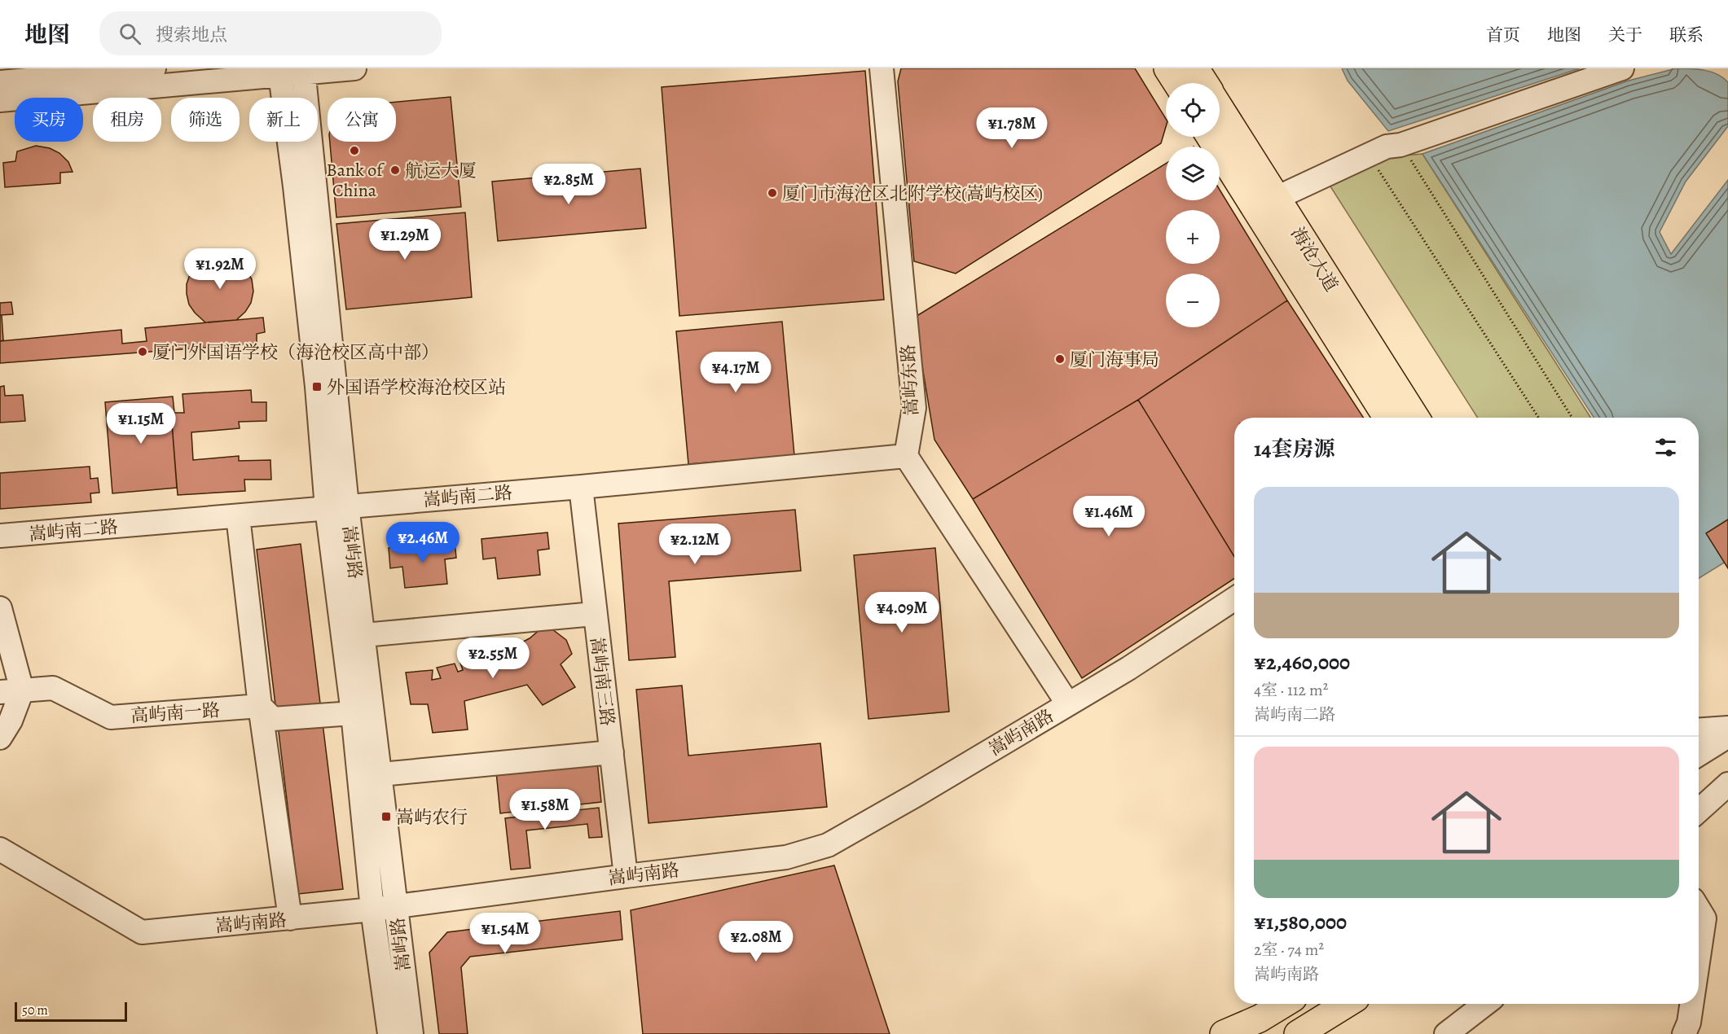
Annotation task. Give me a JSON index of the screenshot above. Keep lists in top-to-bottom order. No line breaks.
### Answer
{"streets":{"main road":["海沧大道"],"street":["嵩屿东路","嵩屿南二路","嵩屿路","嵩屿南三路","高屿南一路","嵩屿南路"]},"crossings":[["嵩屿东路","嵩屿南二路"],["嵩屿南二路","嵩屿路"],["嵩屿南二路","嵩屿南三路"],["嵩屿路","嵩屿南路"],["嵩屿南三路","嵩屿南路"]],"places":{"other":["Bank of China","航运大厦","厦门市海沧区北附学校(嵩屿校区)","厦门外国语学校（海沧校区高中部）","厦门海事局"],"transit":["外国语学校海沧校区站","嵩屿农行"]},"scale_bar":"50 m","page":{"header":"地图","search":"搜索地点","nav":["首页","地图","关于","联系"],"map_buttons":["+","−"],"chip":["买房","租房","筛选","新上","公寓"],"price":["¥1.78M","¥2.85M","¥1.29M","¥1.92M","¥4.17M","¥1.15M","¥1.46M","¥2.46M","¥2.12M","¥4.09M","¥2.55M","¥1.58M","¥1.54M","¥2.08M"],"heading":"14套房源","list":[{"name":"¥2,460,000","note":"4室 · 112 m² · 嵩屿南二路"},{"name":"¥1,580,000","note":"2室 · 74 m² · 嵩屿南路"}],"scale":"50 m"}}
